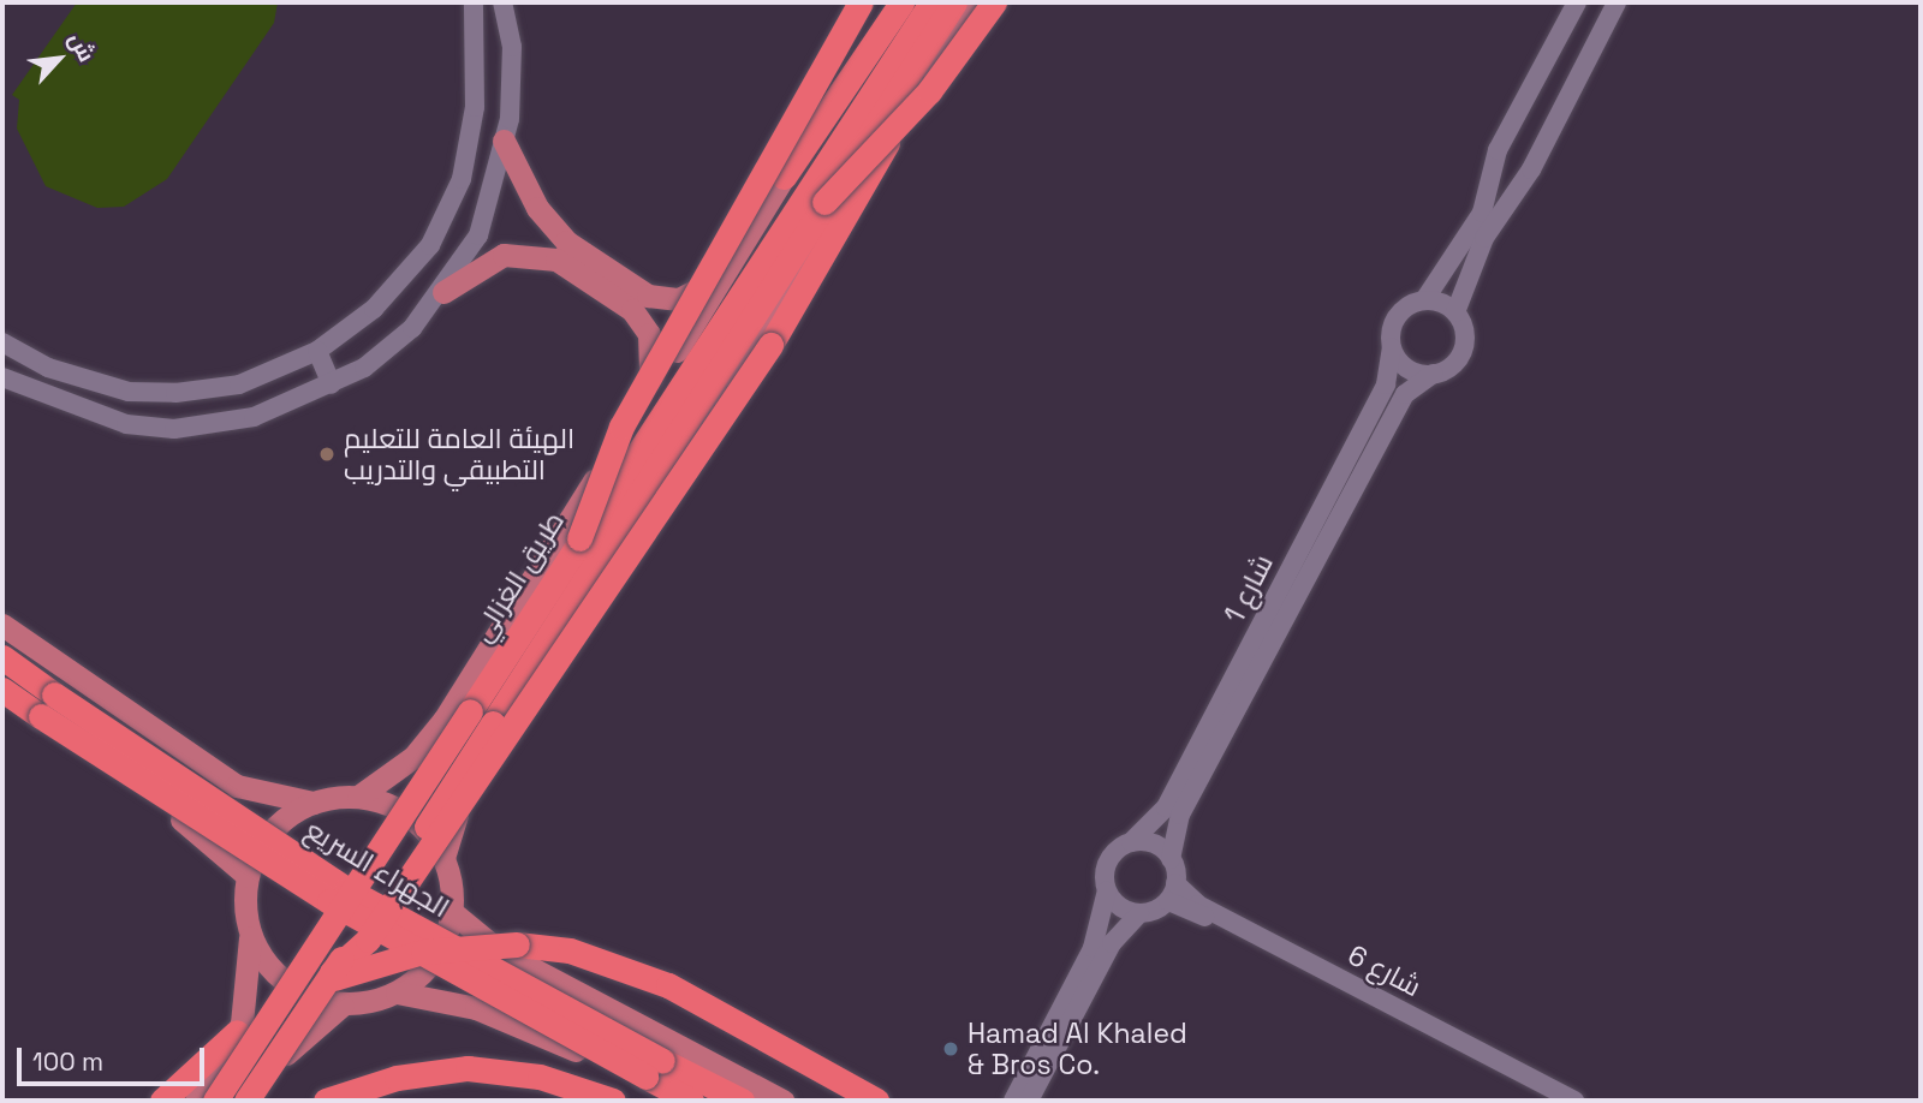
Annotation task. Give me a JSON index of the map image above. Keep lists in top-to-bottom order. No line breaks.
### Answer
{"streets":{"highway":["طريق الغزالي","الجهراء السريع"],"street":["شارع 1","شارع 6"]},"crossings":[["طريق الغزالي","الجهراء السريع"],["شارع 1","شارع 6"]],"places":["الهيئة العامة للتعليم التطبيقي والتدريب","Hamad Al Khaled & Bros Co."],"scale_bar":"100 m","north":"top right"}
